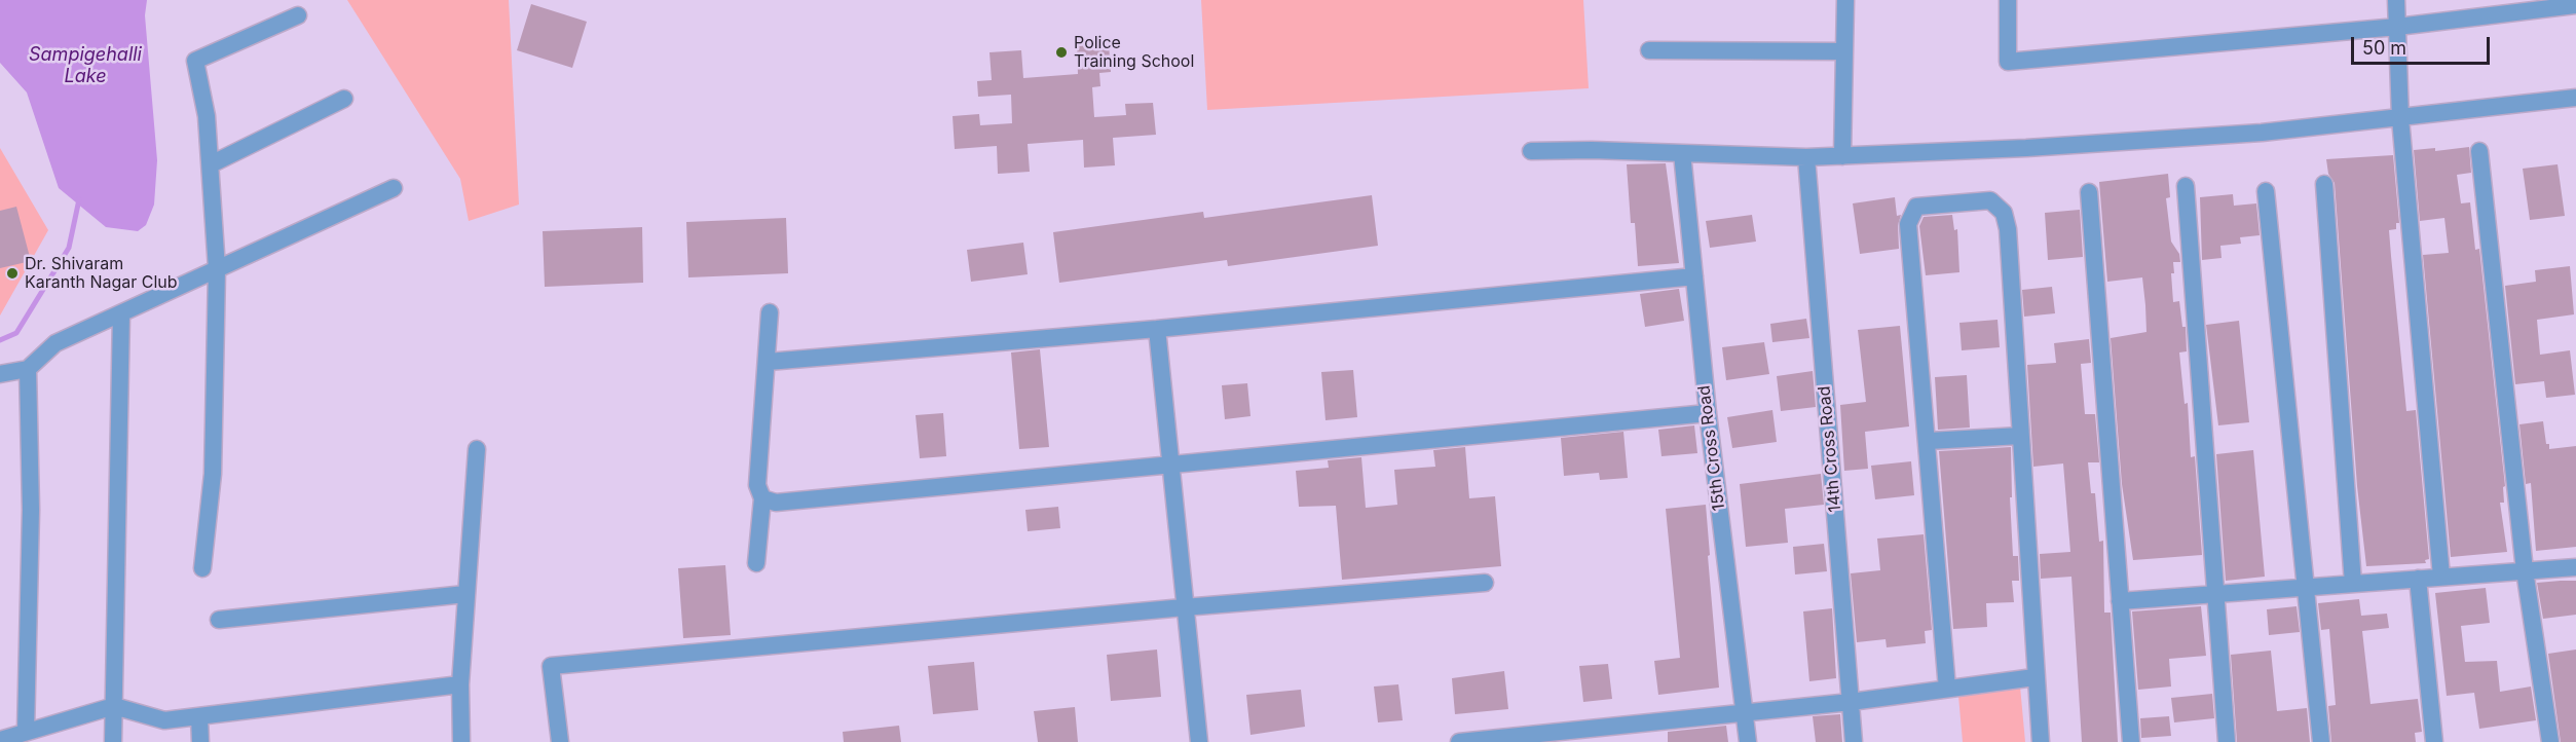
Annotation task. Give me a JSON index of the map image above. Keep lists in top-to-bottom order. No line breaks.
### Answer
{"streets":{"street":["15th Cross Road","14th Cross Road"]},"water":["Sampigehalli Lake"],"places":["Police Training School","Dr. Shivaram Karanth Nagar Club"],"scale_bar":"50 m"}
